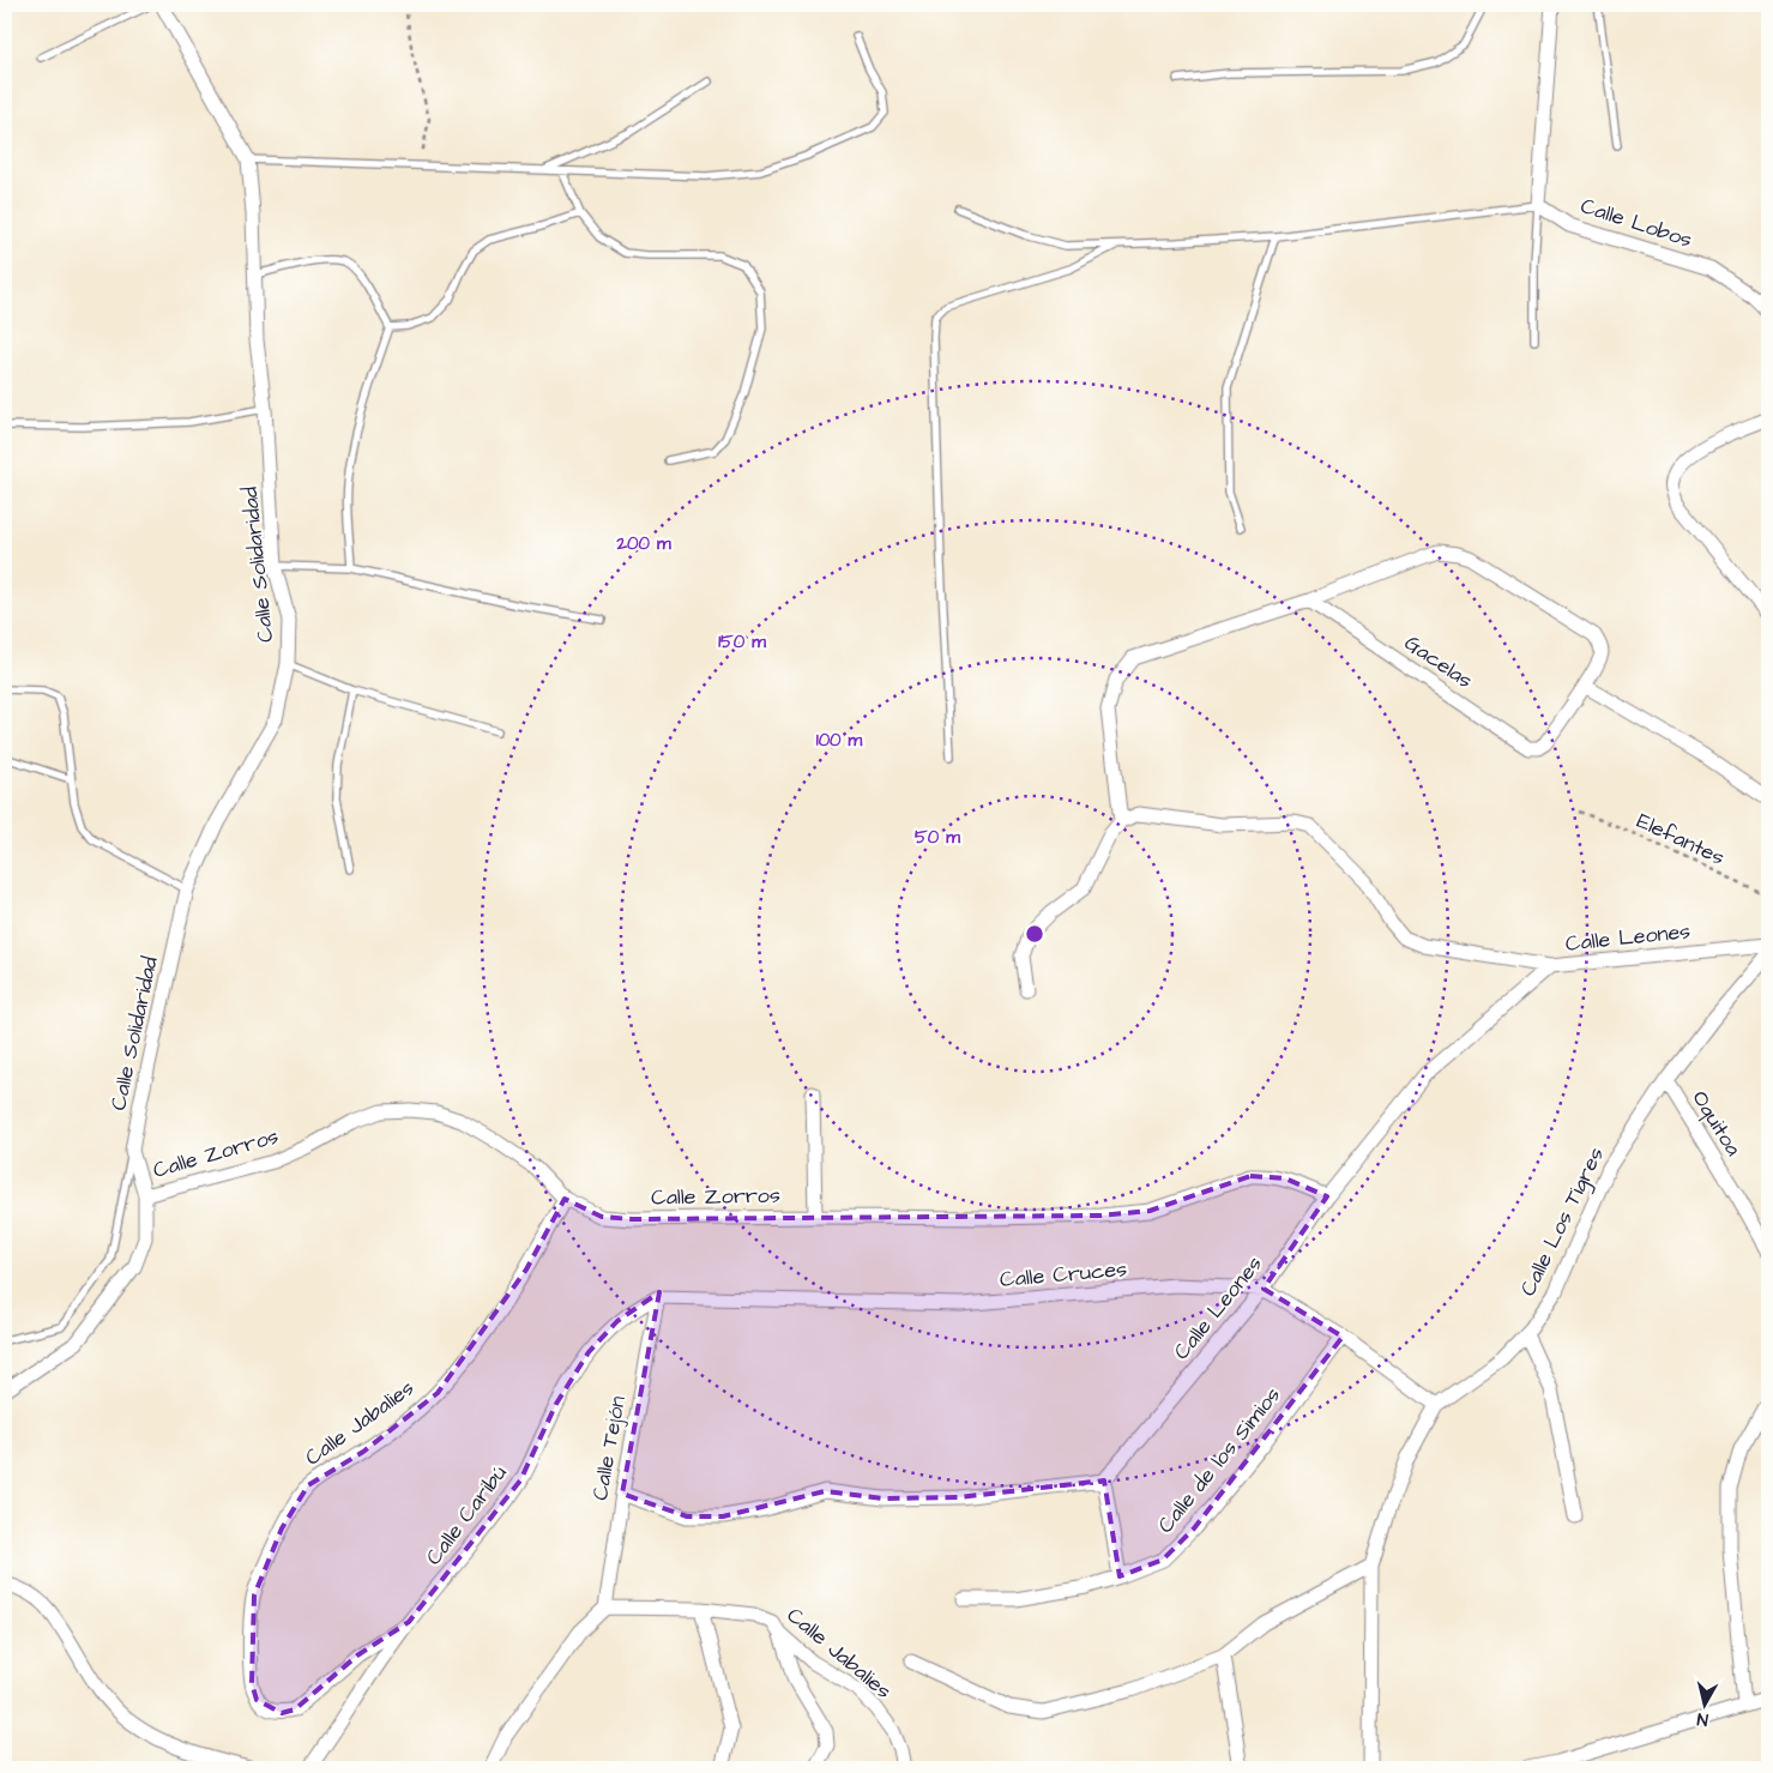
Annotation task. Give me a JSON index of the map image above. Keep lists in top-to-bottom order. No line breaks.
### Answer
{"streets":{"street":["Calle Lobos","Calle Solidaridad","Gacelas","Calle Leones","Oquitoa","Calle Zorros","Calle Los Tigres","Calle Cruces","Calle Jabalies","Calle Tejón","Calle de los Simios","Calle Caribú"],"path":["Elefantes"]},"crossings":[["Calle Solidaridad","Calle Zorros"],["Calle Leones","Calle Zorros"],["Calle Leones","Calle Cruces"],["Oquitoa","Calle Los Tigres"],["Calle Zorros","Calle Jabalies"],["Calle Cruces","Calle Tejón"],["Calle Cruces","Calle Caribú"],["Calle Jabalies","Calle Tejón"],["Calle Jabalies","Calle Caribú"],["Calle Tejón","Calle Caribú"]],"north":"bottom","rings":["200 m","150 m","100 m","50 m"]}
